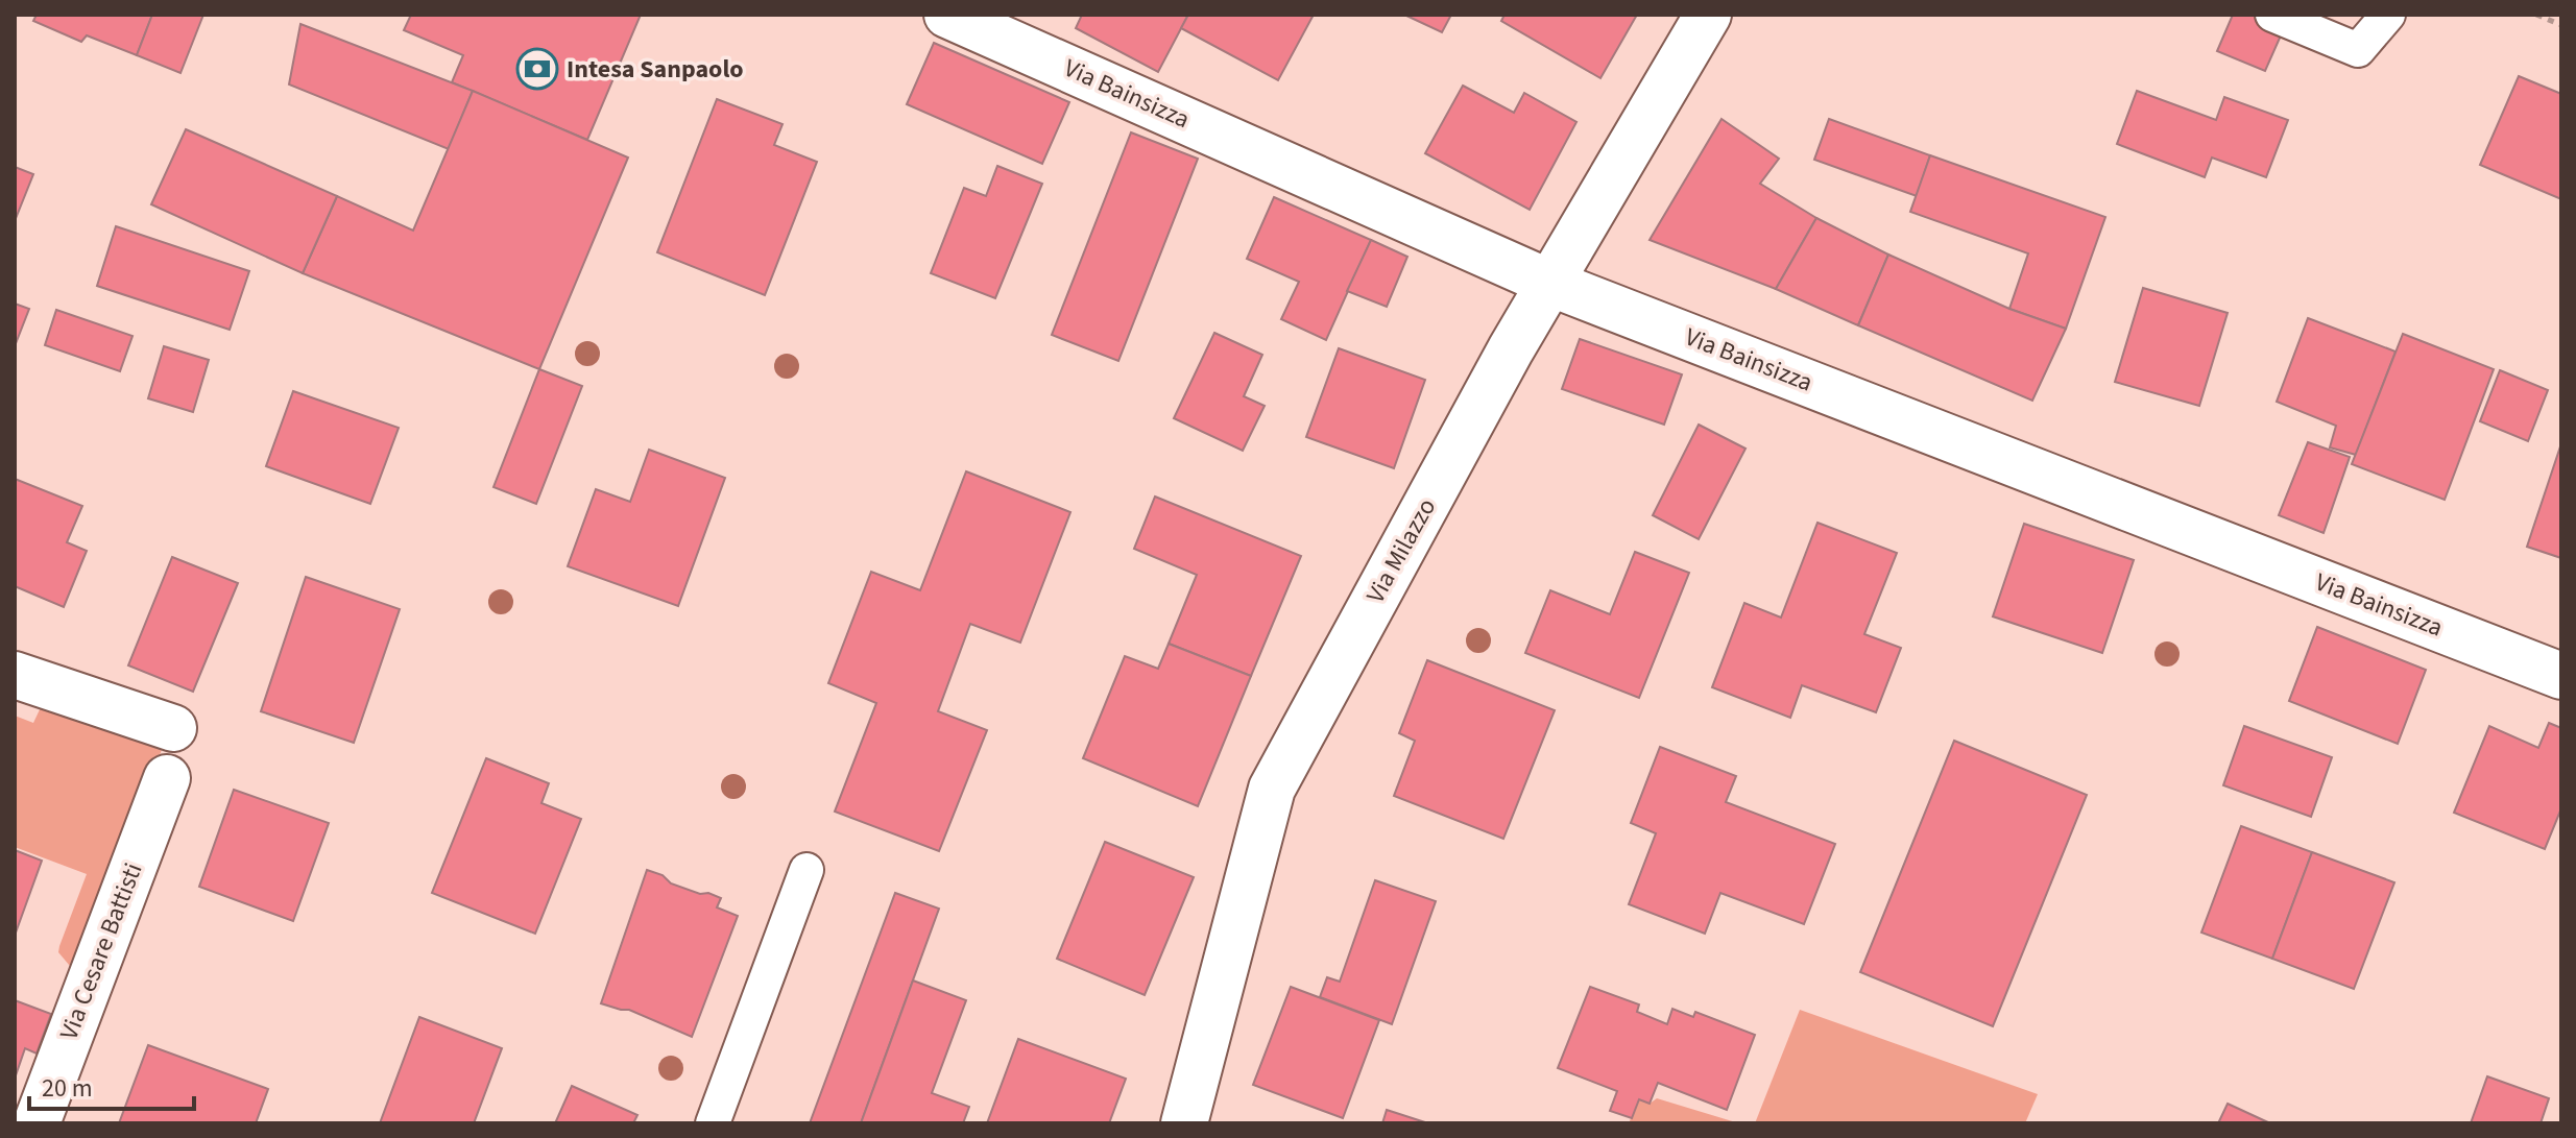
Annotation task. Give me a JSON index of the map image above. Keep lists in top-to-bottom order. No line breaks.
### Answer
{"streets":{"street":["Via Bainsizza","Via Milazzo","Via Cesare Battisti"]},"crossings":[["Via Bainsizza","Via Milazzo"]],"places":{"bank":["Intesa Sanpaolo"]},"scale_bar":"20 m"}
